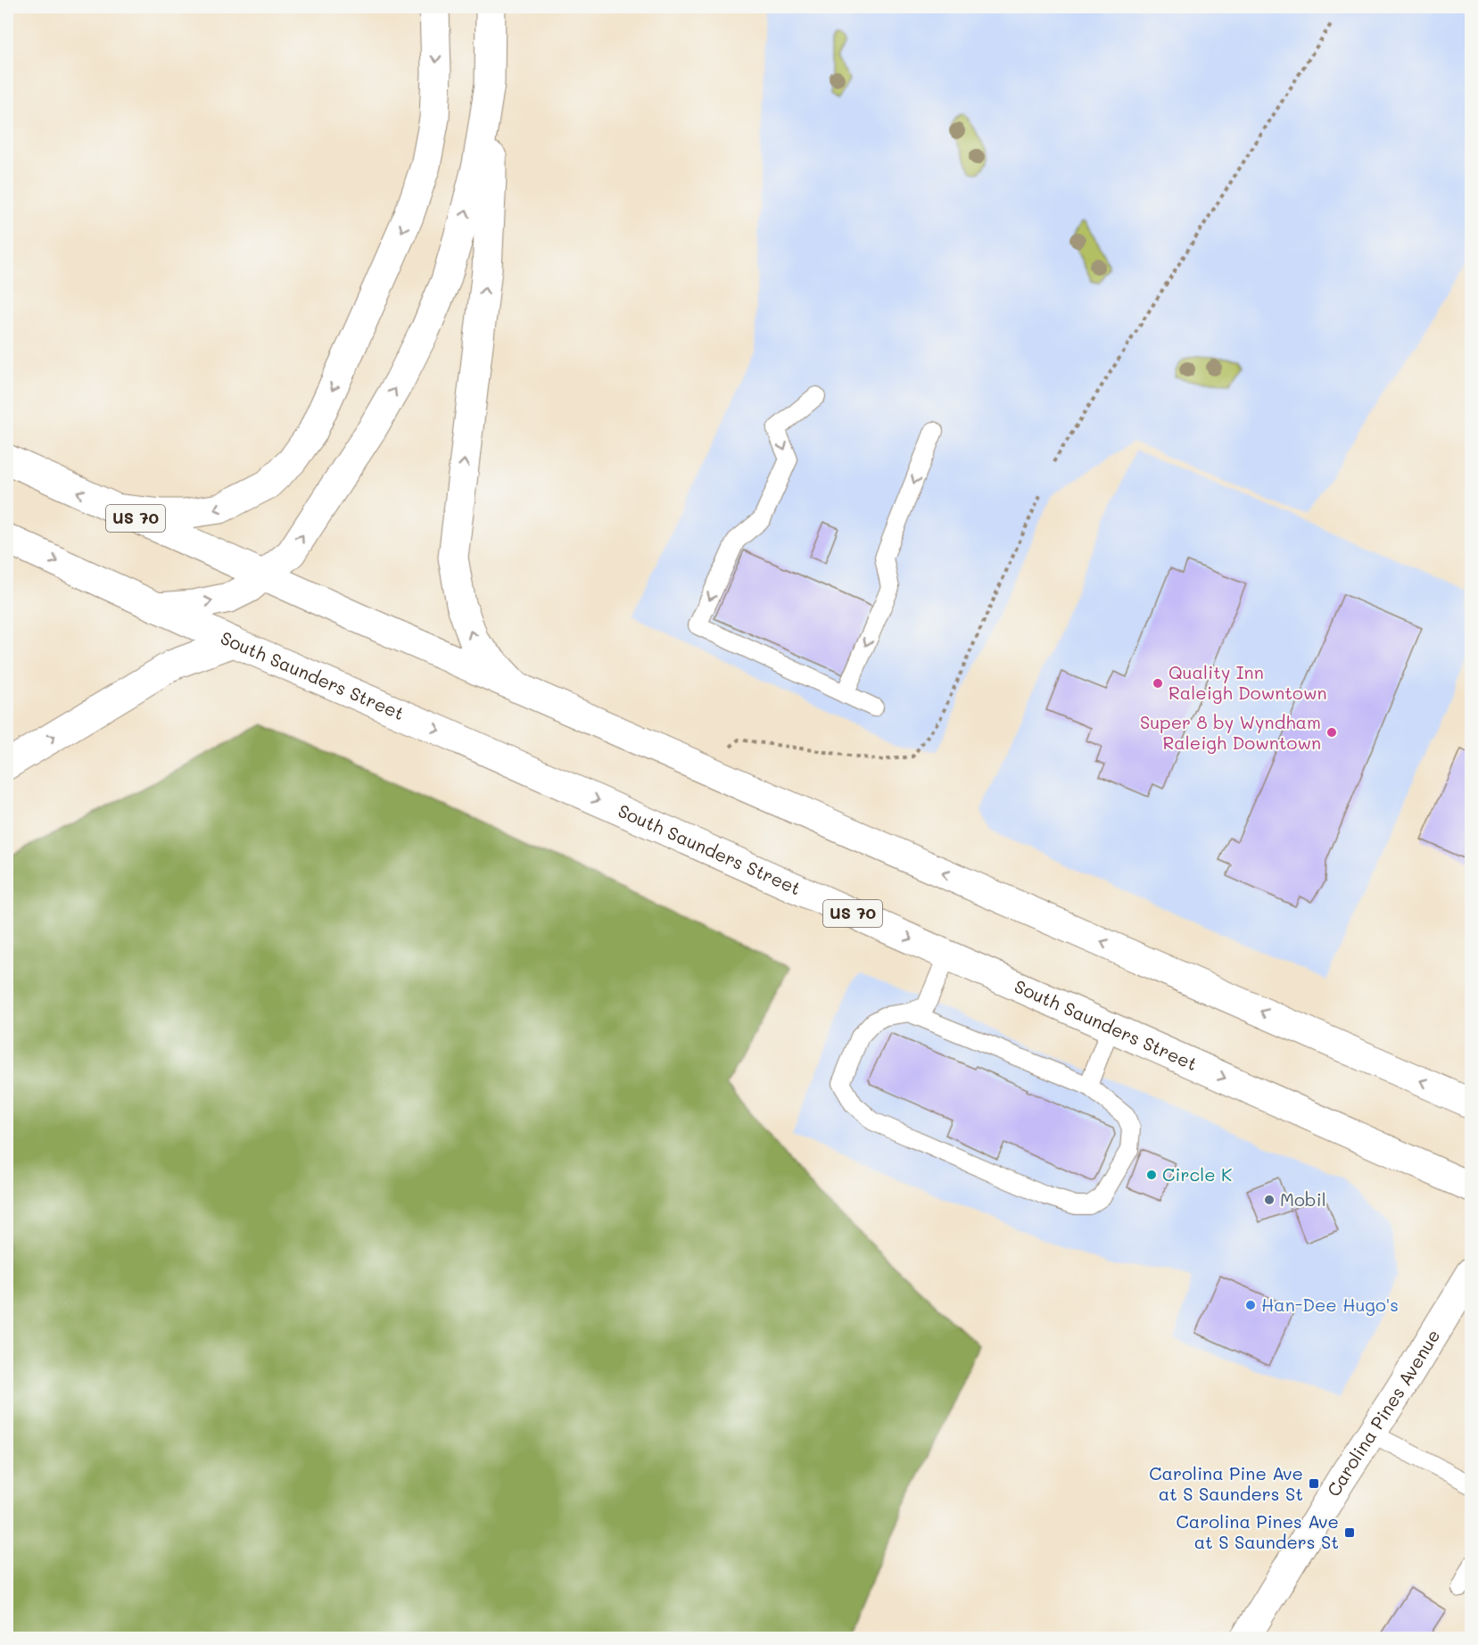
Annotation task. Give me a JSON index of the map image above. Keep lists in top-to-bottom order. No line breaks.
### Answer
{"streets":{"main road":["US 70","South Saunders Street","Carolina Pines Avenue"]},"places":{"other":["Quality Inn Raleigh Downtown","Super 8 by Wyndham Raleigh Downtown","Circle K","Mobil","Han-Dee Hugo's"],"transit":["Carolina Pine Ave at S Saunders St","Carolina Pines Ave at S Saunders St"]}}
